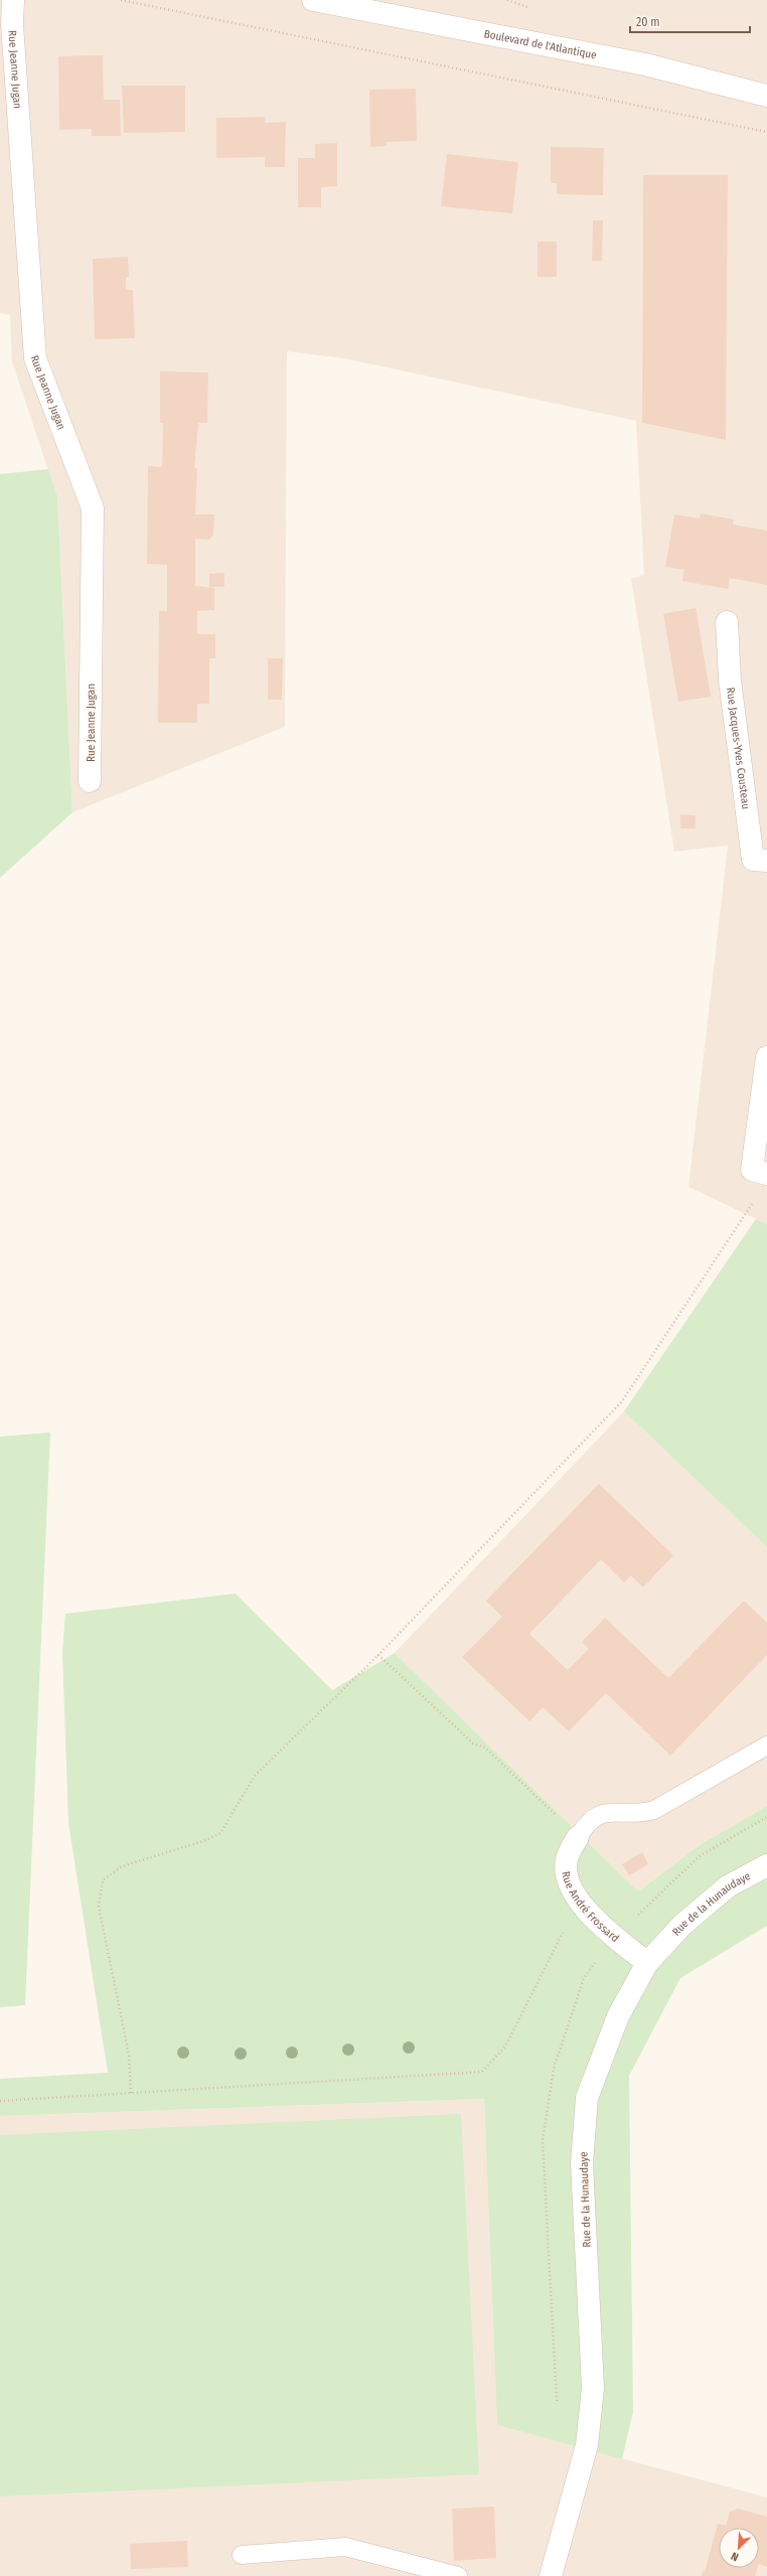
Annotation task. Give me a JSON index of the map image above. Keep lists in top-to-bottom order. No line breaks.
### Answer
{"streets":{"street":["Boulevard de l'Atlantique","Rue Jeanne Jugan","Rue Jacques-Yves Cousteau","Rue André Frossard","Rue de la Hunaudaye"]},"crossings":[["Rue André Frossard","Rue de la Hunaudaye"]],"scale_bar":"20 m","north":"bottom left"}
